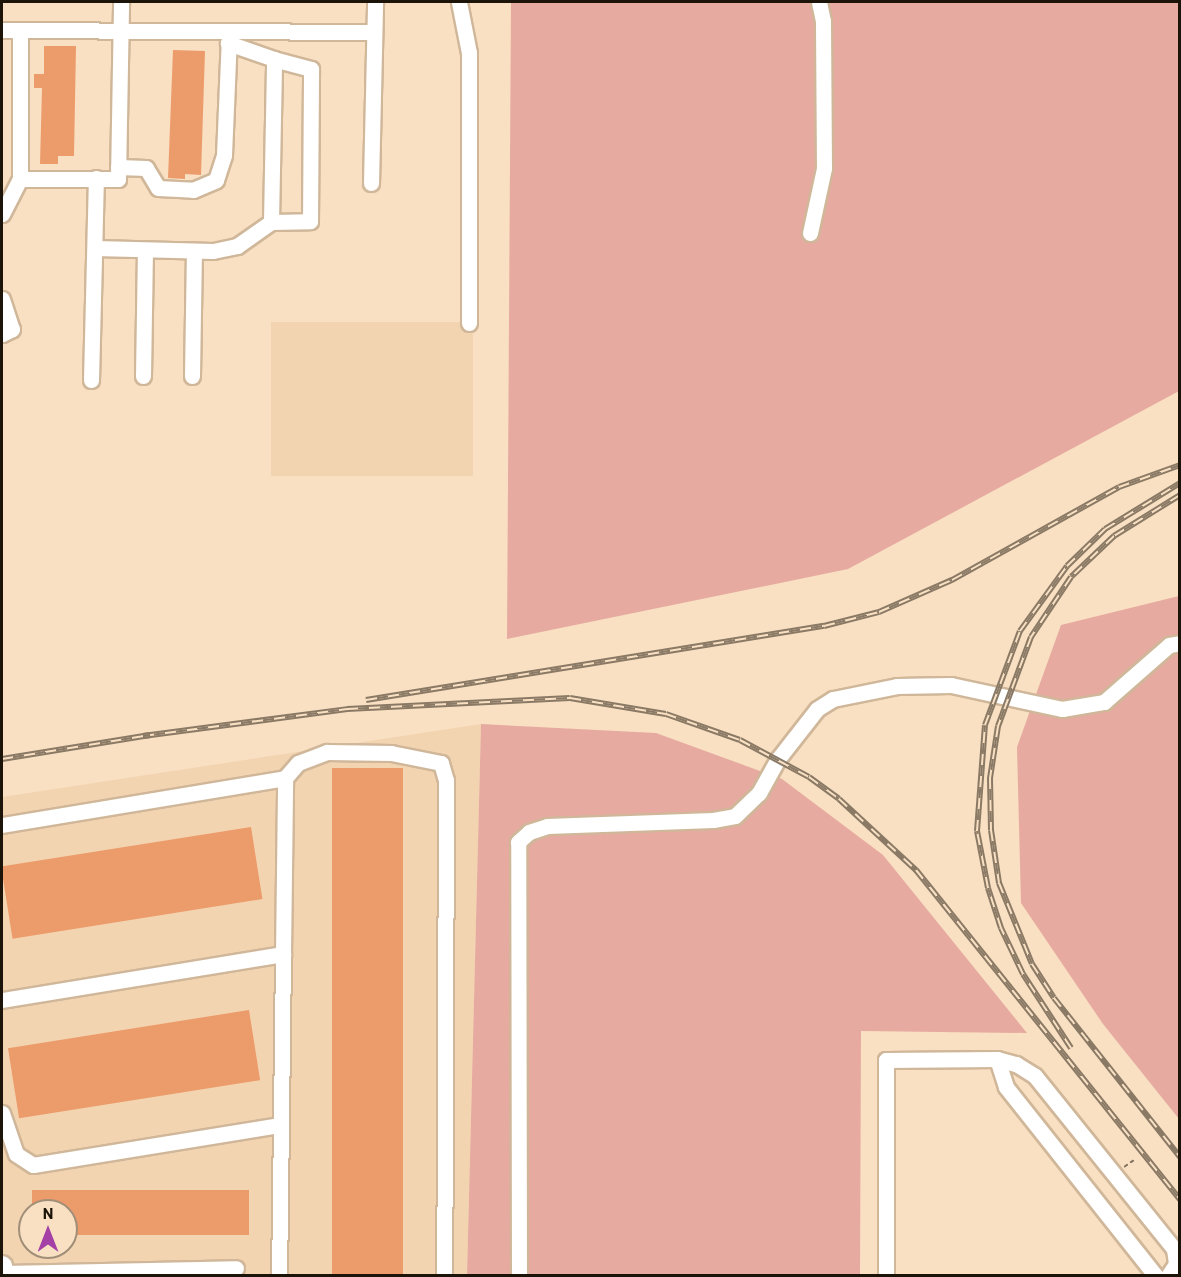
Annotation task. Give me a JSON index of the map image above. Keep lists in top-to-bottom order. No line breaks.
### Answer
{"north":"top"}
